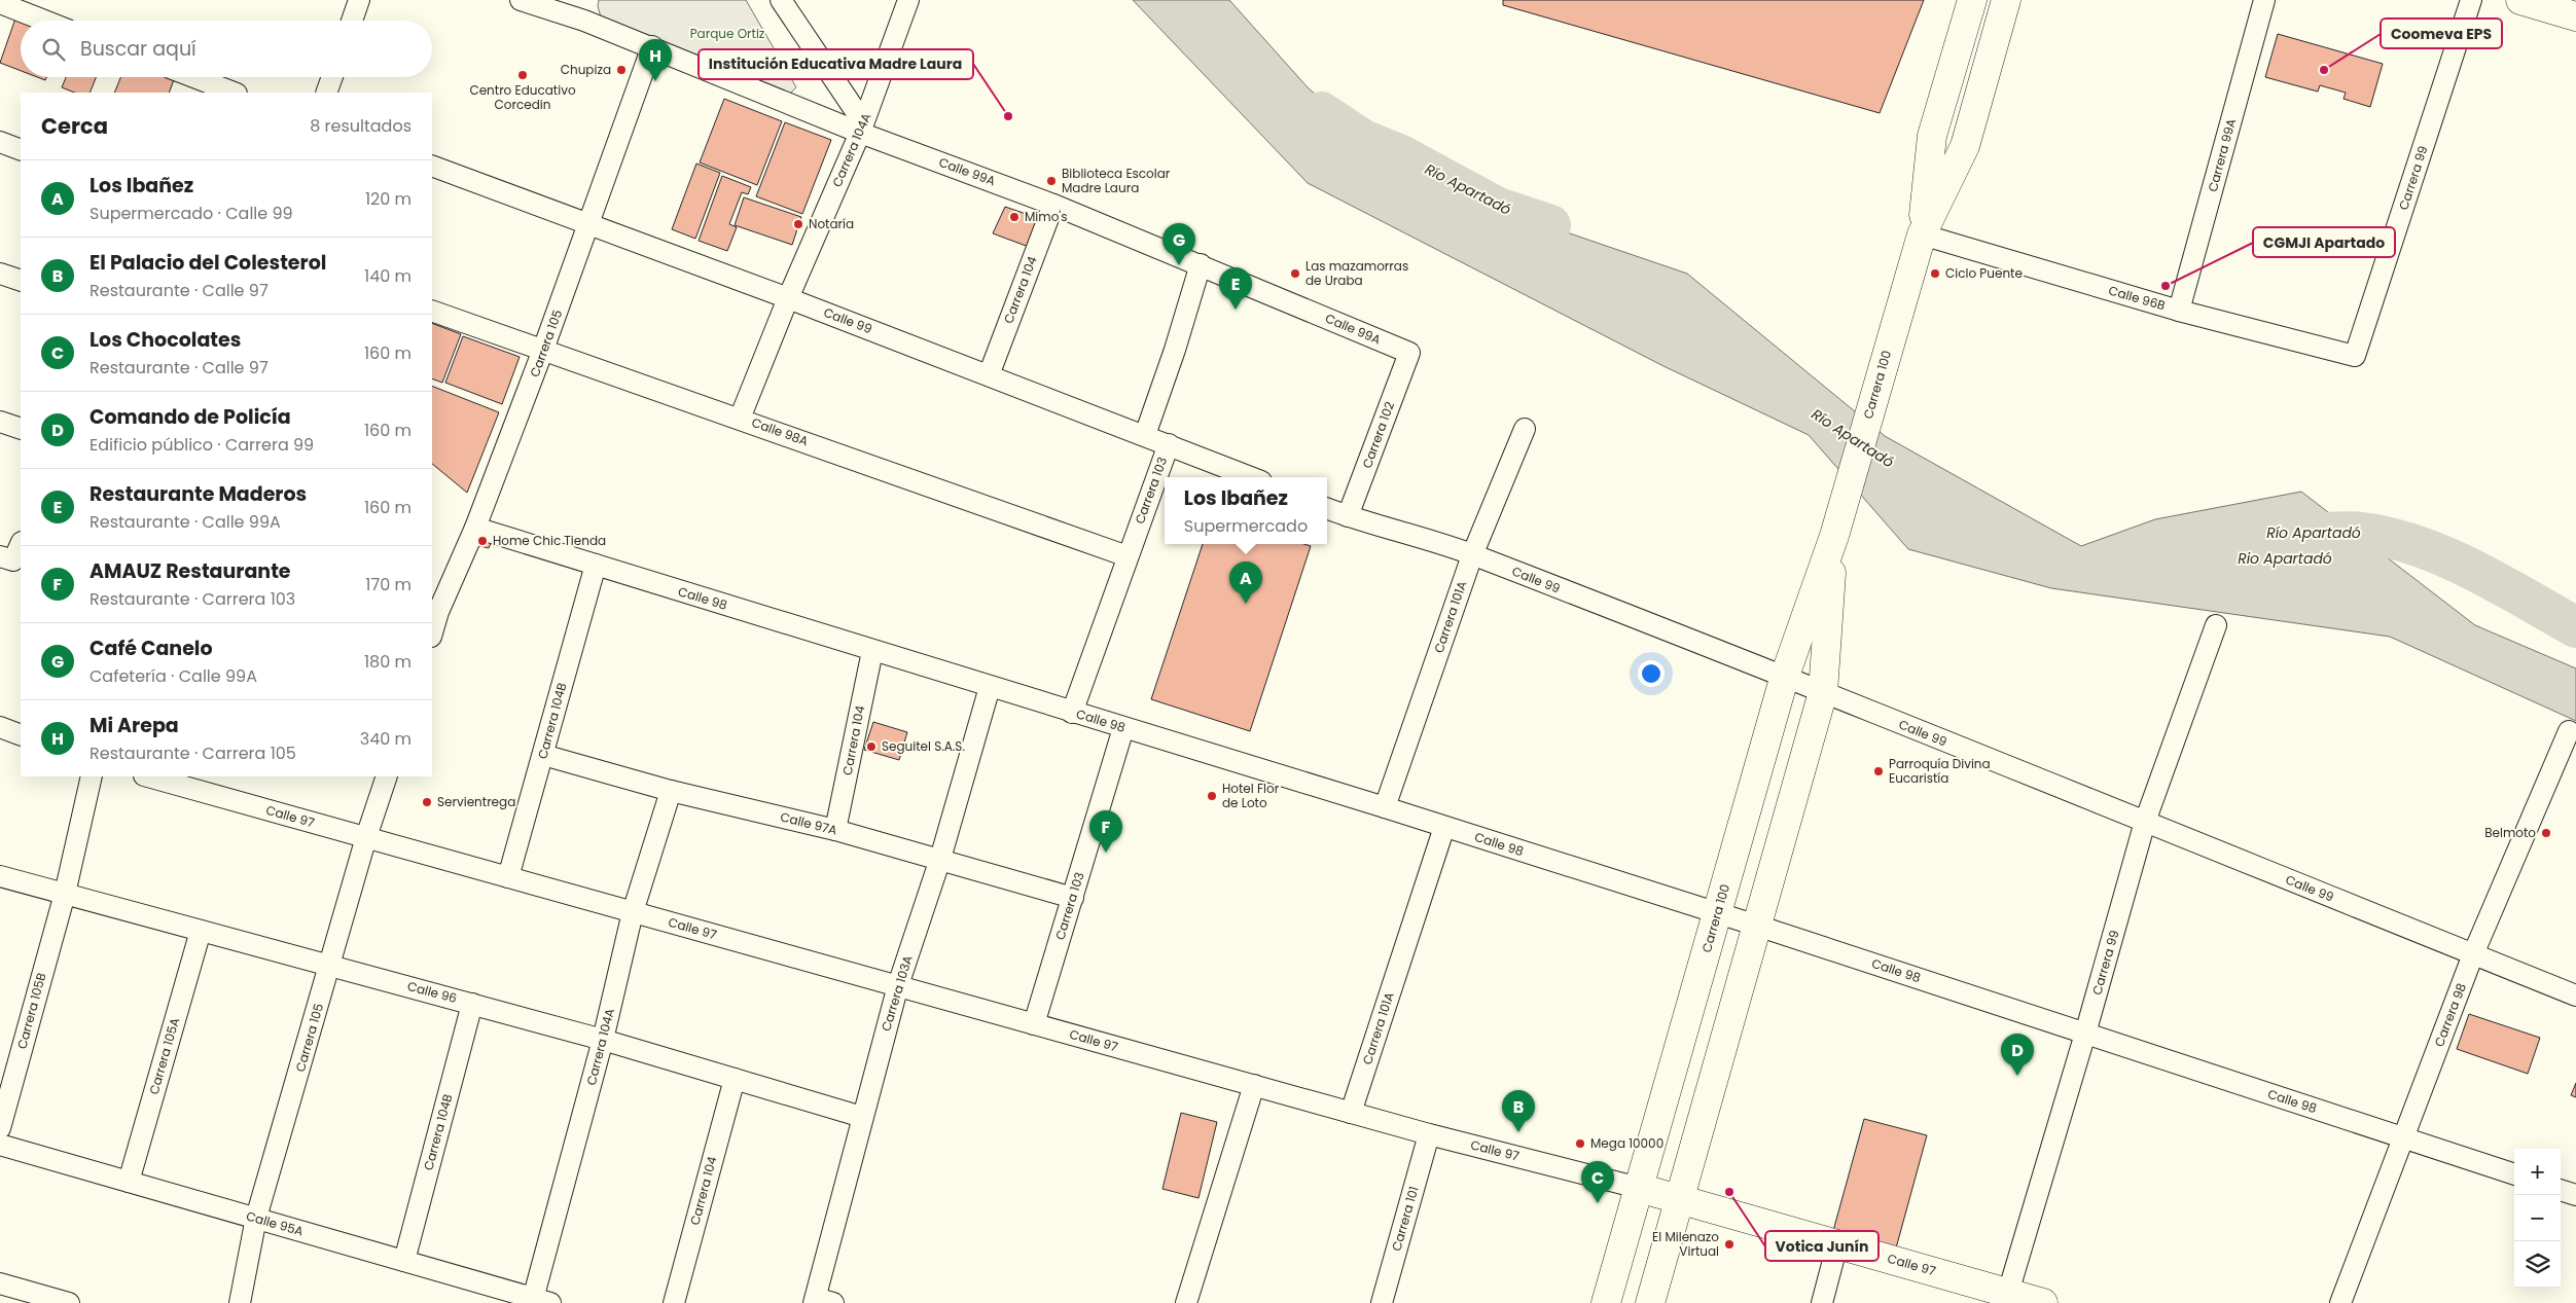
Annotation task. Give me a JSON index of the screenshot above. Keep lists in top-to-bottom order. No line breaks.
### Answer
{"streets":{"main road":["Carrera 100","Calle 97"],"street":["Carrera 104A","Carrera 99A","Calle 99A","Carrera 99","Carrera 104","Calle 96B","Calle 99","Carrera 105","Calle 98A","Carrera 102","Carrera 103","Calle 98","Carrera 101A","Carrera 104B","Calle 97A","Calle 96","Carrera 103A","Carrera 105B","Carrera 98","Carrera 105A","Carrera 101","Calle 95A"]},"crossings":[["Carrera 104A","Calle 99A"],["Carrera 104A","Calle 99"],["Carrera 104A","Calle 98A"],["Carrera 104A","Calle 97"],["Carrera 104A","Calle 97A"],["Carrera 104A","Calle 96"],["Carrera 104A","Calle 95A"],["Carrera 99A","Calle 96B"],["Calle 99A","Carrera 104"],["Calle 99A","Carrera 105"],["Calle 99A","Carrera 102"],["Carrera 99","Calle 96B"],["Carrera 99","Calle 99"],["Carrera 99","Calle 98"],["Carrera 99","Calle 97"],["Carrera 104","Calle 99"],["Carrera 104","Calle 98"],["Carrera 104","Calle 97A"],["Carrera 104","Calle 96"],["Calle 96B","Carrera 100"],["Calle 99","Carrera 105"],["Calle 99","Carrera 100"],["Calle 99","Carrera 102"],["Calle 99","Carrera 103"],["Calle 99","Carrera 101A"],["Calle 99","Carrera 98"],["Carrera 105","Calle 98A"],["Carrera 105","Calle 98"],["Carrera 105","Calle 97"],["Carrera 105","Calle 96"],["Carrera 105","Calle 95A"],["Carrera 100","Calle 98"],["Carrera 100","Calle 97"],["Calle 98A","Carrera 103"],["Carrera 103","Calle 98"],["Carrera 103","Calle 97"],["Carrera 103","Calle 97A"],["Calle 98","Carrera 101A"],["Calle 98","Carrera 104B"],["Calle 98","Carrera 103A"],["Calle 98","Carrera 98"],["Carrera 101A","Calle 97"],["Carrera 104B","Calle 97"],["Carrera 104B","Calle 97A"],["Carrera 104B","Calle 96"],["Carrera 104B","Calle 95A"],["Calle 97","Carrera 103A"],["Calle 97","Carrera 101"],["Calle 97A","Carrera 103A"],["Calle 96","Carrera 103A"],["Calle 96","Carrera 105B"],["Calle 96","Carrera 105A"],["Carrera 105A","Calle 95A"]],"water":["Río Apartadó","Rio Apartadó"],"parks":["Parque Ortiz"],"places":["Chupiza","Coomeva EPS","Centro Educativo Corcedin","Institución Educativa Madre Laura","Biblioteca Escolar Madre Laura","Mimo's","Notaría","Las mazamorras de Uraba","Ciclo Puente","CGMJI Apartado","Home Chic Tienda","Seguitel S.A.S.","Parroquía Divina Eucaristía","Hotel Flor de Loto","Servientrega","Belmoto","Mega 10000","Votica Junín","El Milenazo Virtual"],"page":{"search":"Buscar aquí","pins":["H","G","E","A","F","D","B","C"],"heading":["Cerca","8 resultados"],"list":[{"mark":"A","name":"Los Ibañez","note":"Supermercado · Calle 99","value":"120 m"},{"mark":"B","name":"El Palacio del Colesterol","note":"Restaurante · Calle 97","value":"140 m"},{"mark":"C","name":"Los Chocolates","note":"Restaurante · Calle 97","value":"160 m"},{"mark":"D","name":"Comando de Policía","note":"Edificio público · Carrera 99","value":"160 m"},{"mark":"E","name":"Restaurante Maderos","note":"Restaurante · Calle 99A","value":"160 m"},{"mark":"F","name":"AMAUZ Restaurante","note":"Restaurante · Carrera 103","value":"170 m"},{"mark":"G","name":"Café Canelo","note":"Cafetería · Calle 99A","value":"180 m"},{"mark":"H","name":"Mi Arepa","note":"Restaurante · Carrera 105","value":"340 m"}],"popup":["Los Ibañez","Supermercado"],"map_buttons":["+","−"]}}
